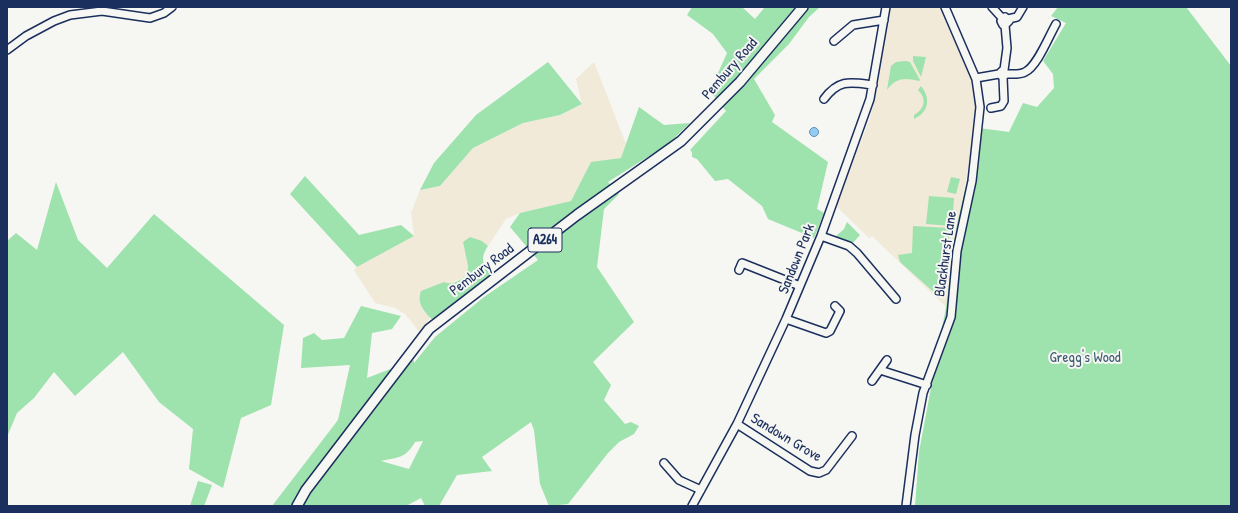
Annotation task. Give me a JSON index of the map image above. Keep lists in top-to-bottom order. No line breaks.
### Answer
{"streets":{"main road":["Pembury Road","A264"],"street":["Blackhurst Lane","Sandown Park","Sandown Grove"]},"crossings":[["Sandown Park","Sandown Grove"]],"parks":["Gregg's Wood"]}
